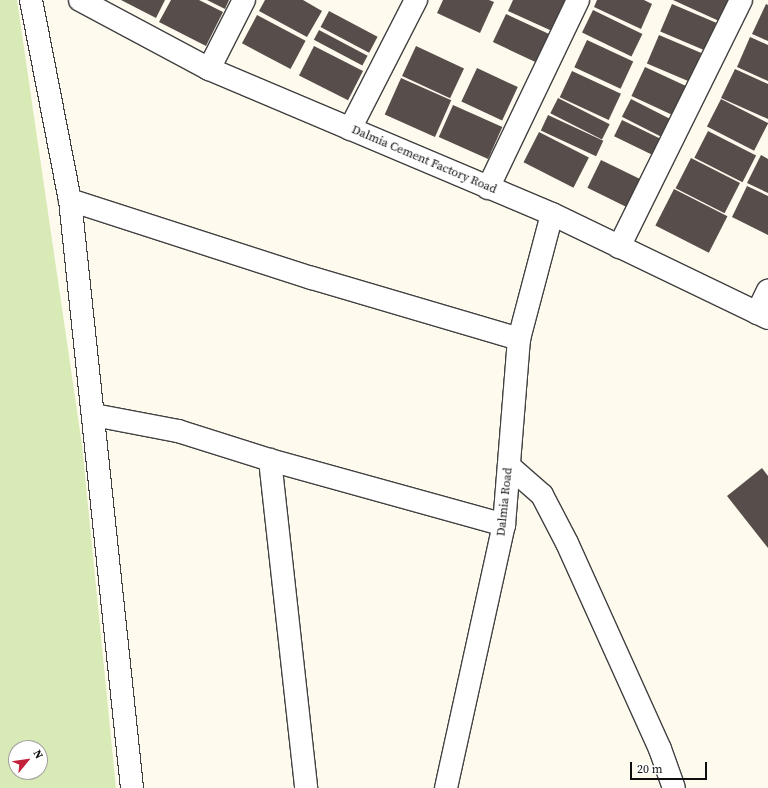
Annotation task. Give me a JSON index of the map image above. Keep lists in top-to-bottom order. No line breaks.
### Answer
{"streets":{"street":["Dalmia Cement Factory Road","Dalmia Road"]},"crossings":[["Dalmia Cement Factory Road","Dalmia Road"]],"scale_bar":"20 m","north":"top right"}
